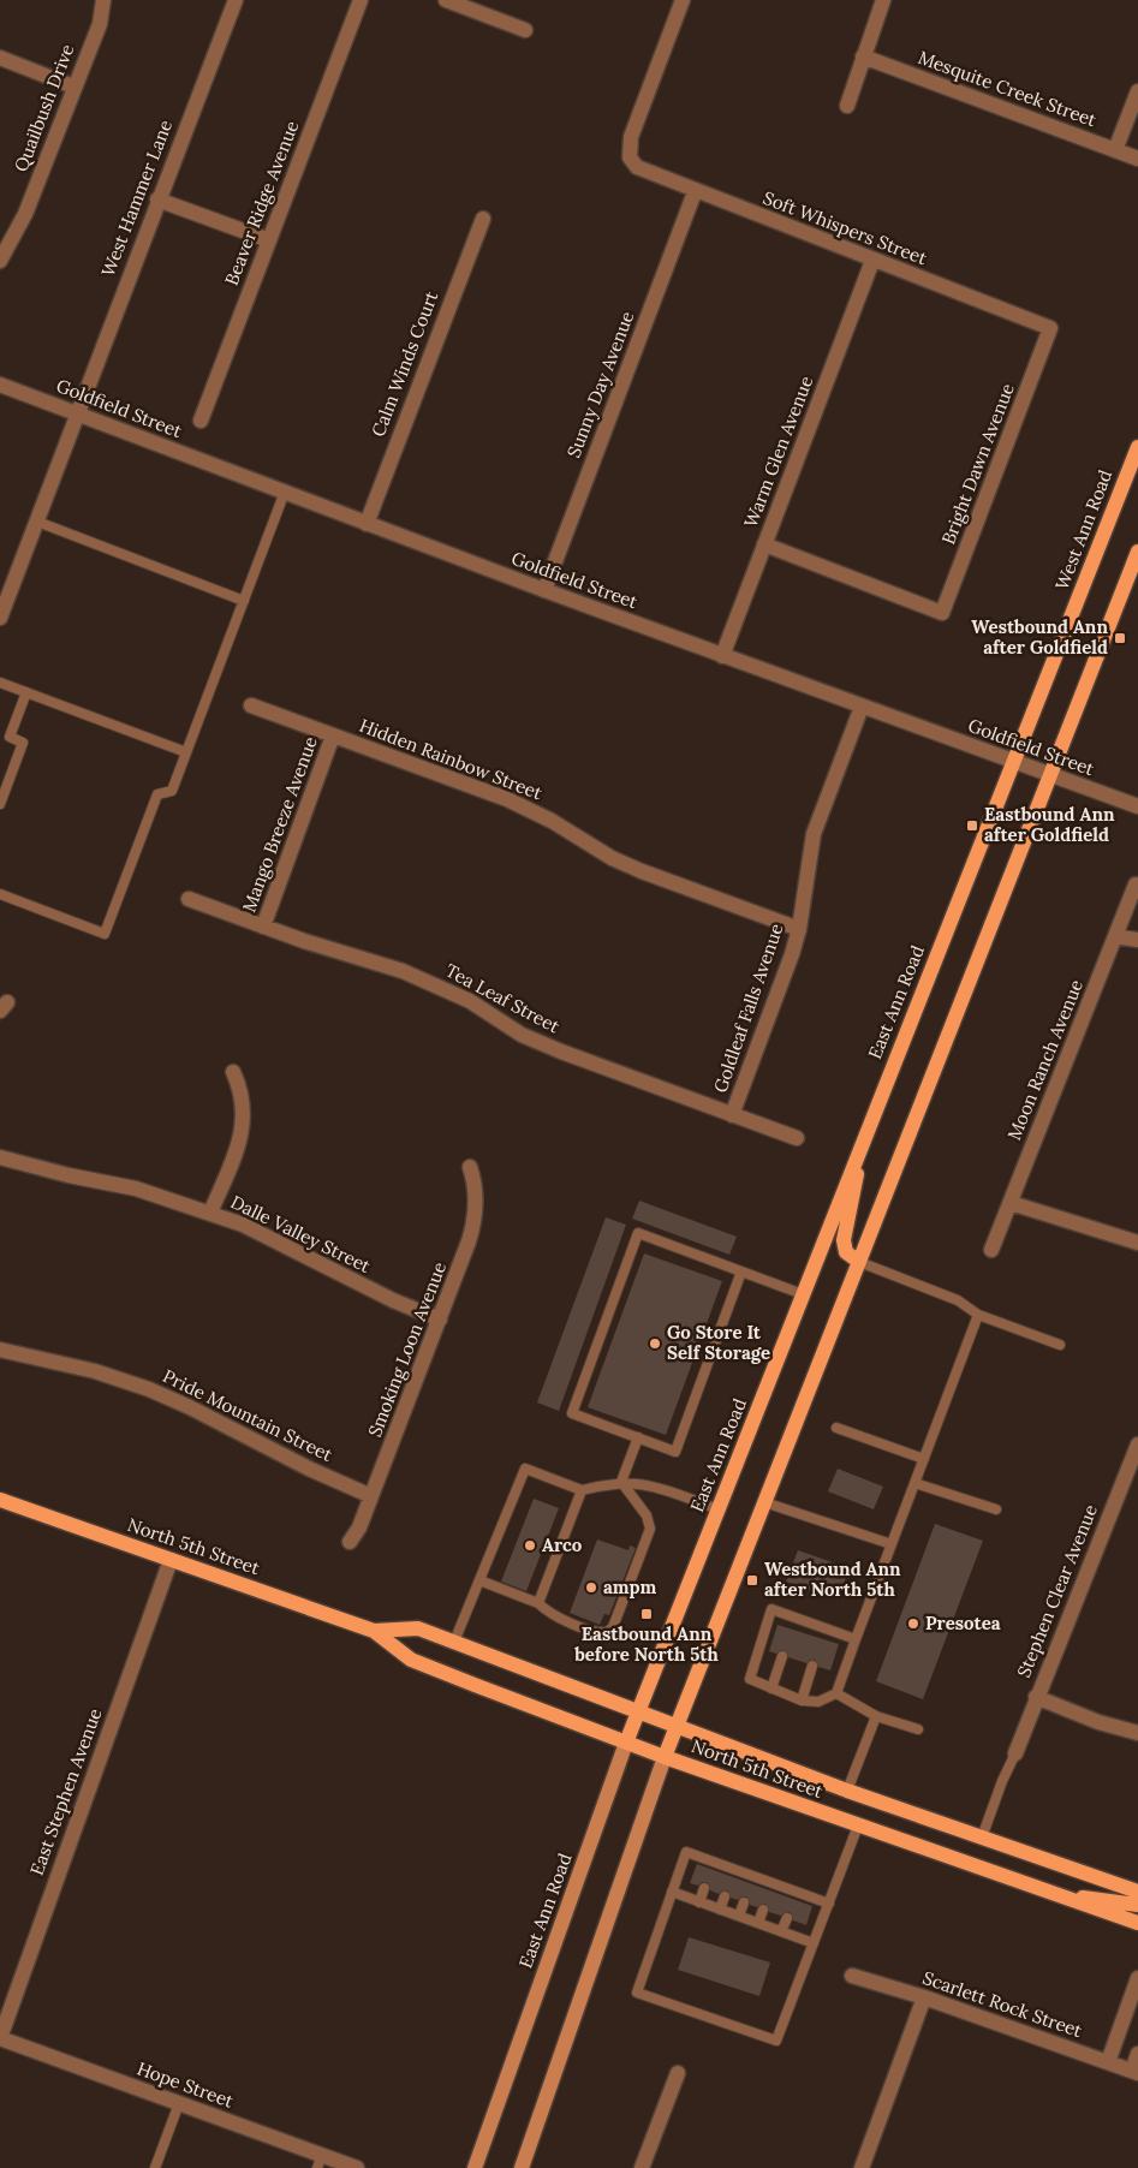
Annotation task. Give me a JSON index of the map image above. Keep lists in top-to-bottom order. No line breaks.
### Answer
{"streets":{"main road":["West Ann Road","East Ann Road","North 5th Street"],"street":["Mesquite Creek Street","Quailbush Drive","West Hammer Lane","Beaver Ridge Avenue","Soft Whispers Street","Calm Winds Court","Sunny Day Avenue","Goldfield Street","Warm Glen Avenue","Bright Dawn Avenue","Hidden Rainbow Street","Mango Breeze Avenue","Tea Leaf Street","Goldleaf Falls Avenue","Moon Ranch Avenue","Dalle Valley Street","Smoking Loon Avenue","Pride Mountain Street","Stephen Clear Avenue","East Stephen Avenue","Scarlett Rock Street","Hope Street"]},"crossings":[["West Hammer Lane","Goldfield Street"],["Soft Whispers Street","Sunny Day Avenue"],["Soft Whispers Street","Warm Glen Avenue"],["Soft Whispers Street","Bright Dawn Avenue"],["Calm Winds Court","Goldfield Street"],["Sunny Day Avenue","Goldfield Street"],["Goldfield Street","Warm Glen Avenue"],["Goldfield Street","West Ann Road"],["Goldfield Street","East Ann Road"],["Goldfield Street","Goldleaf Falls Avenue"],["Warm Glen Avenue","Bright Dawn Avenue"],["West Ann Road","East Ann Road"],["Hidden Rainbow Street","Mango Breeze Avenue"],["Hidden Rainbow Street","Goldleaf Falls Avenue"],["Mango Breeze Avenue","Tea Leaf Street"],["Tea Leaf Street","Goldleaf Falls Avenue"],["East Ann Road","North 5th Street"],["Dalle Valley Street","Smoking Loon Avenue"],["Smoking Loon Avenue","Pride Mountain Street"],["North 5th Street","East Stephen Avenue"],["East Stephen Avenue","Hope Street"]],"places":{"transit":["Westbound Ann after Goldfield","Eastbound Ann after Goldfield","Westbound Ann after North 5th","Eastbound Ann before North 5th"],"other":["Go Store It Self Storage","Arco","ampm","Presotea"]}}
